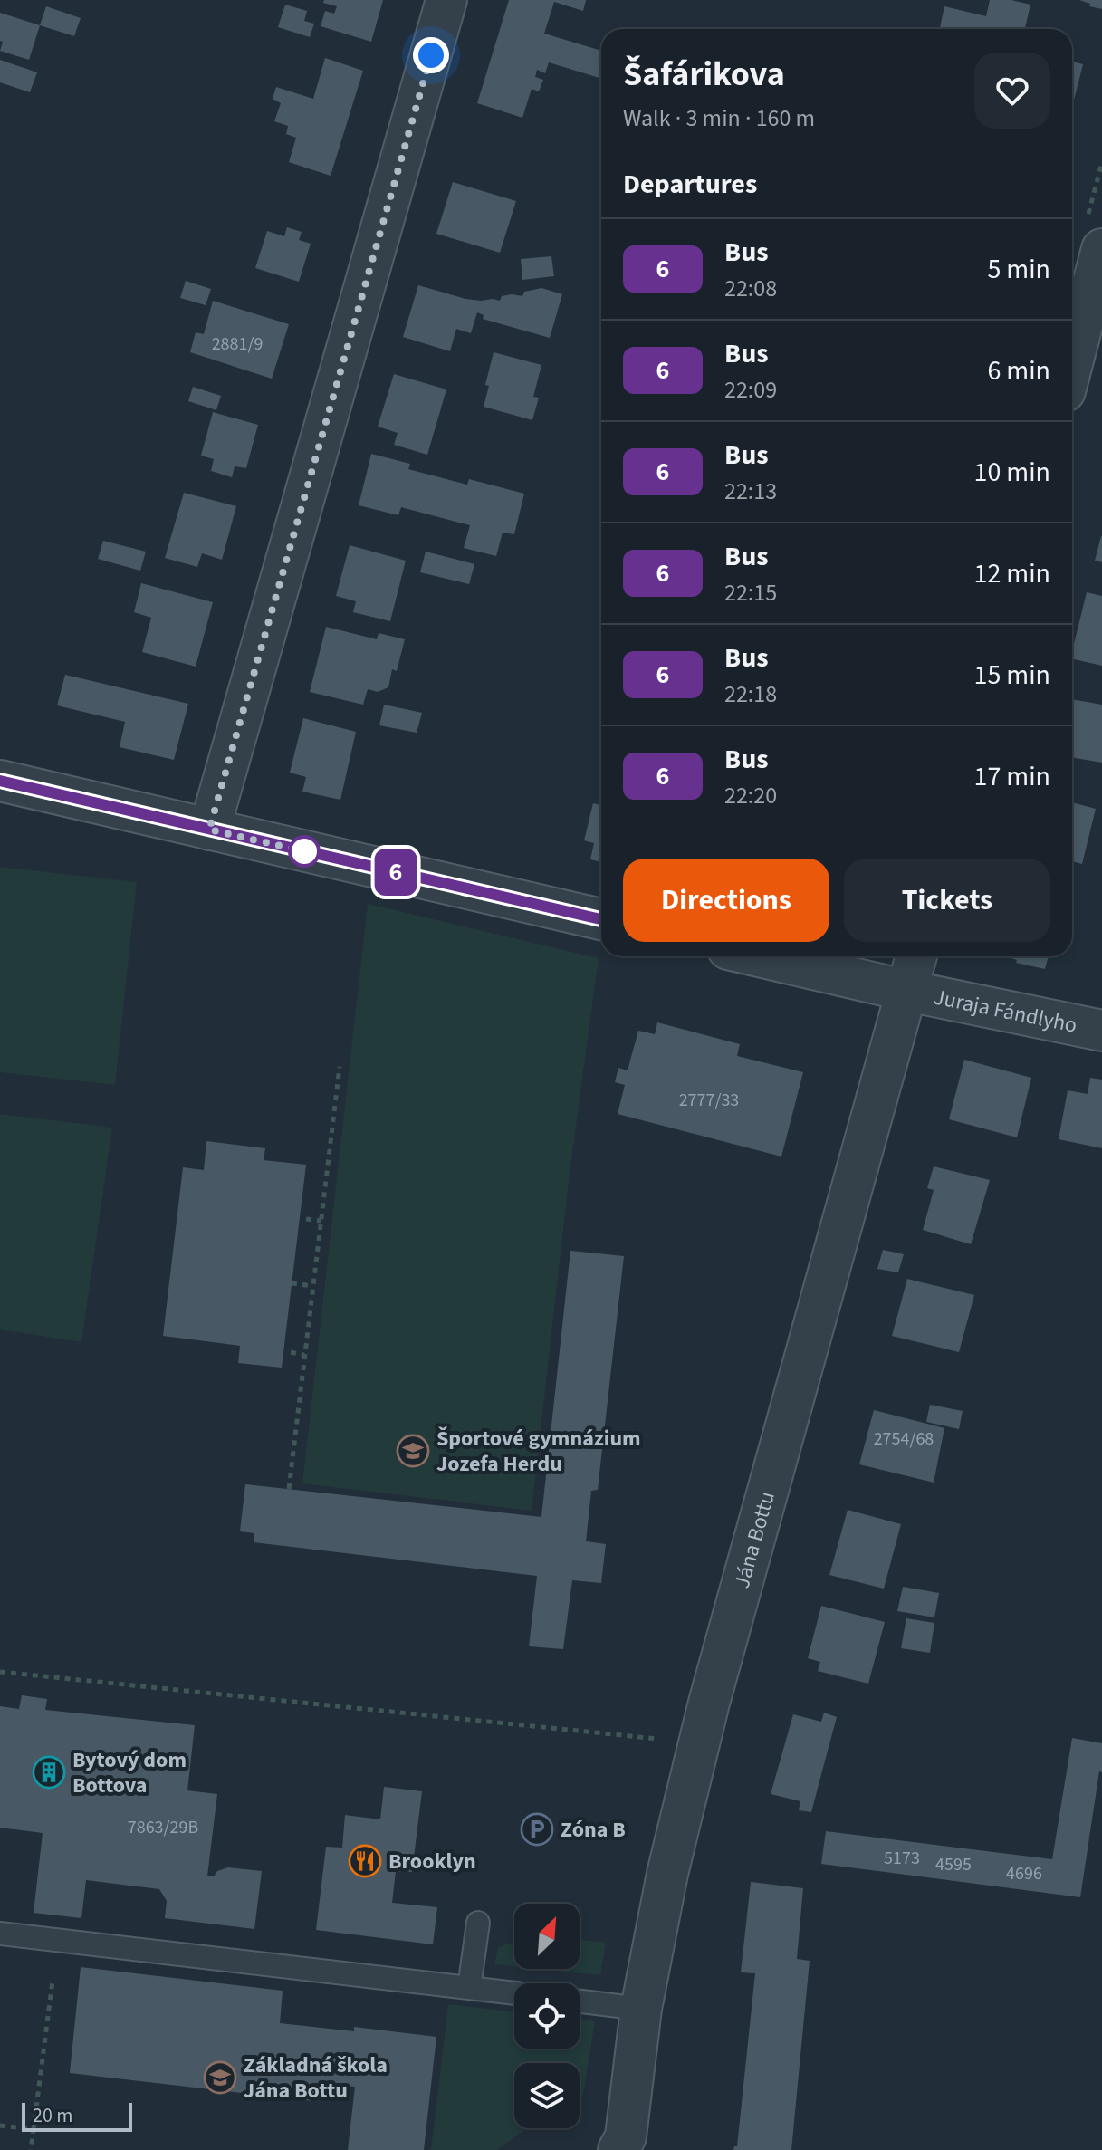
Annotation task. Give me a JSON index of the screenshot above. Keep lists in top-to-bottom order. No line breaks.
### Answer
{"streets":{"street":["Juraja Fándlyho","Jána Bottu"]},"crossings":[["Juraja Fándlyho","Jána Bottu"]],"places":{"school or university":["Športové gymnázium Jozefa Herdu","Základná škola Jána Bottu"],"building":["Bytový dom Bottova"],"parking":["Zóna B"],"restaurant":["Brooklyn"]},"lines":["bus line 6"],"house_numbers":["2881/9","2777/33","2754/68","7863/29B","5173","4595","4696"],"scale_bar":"20 m","north":"top right","page":{"on_map":"6","heading":[["Šafárikova","Walk · 3 min · 160 m"],"Departures"],"list":[{"mark":"6","name":"Bus","note":"22:08","value":"5 min"},{"mark":"6","name":"Bus","note":"22:09","value":"6 min"},{"mark":"6","name":"Bus","note":"22:13","value":"10 min"},{"mark":"6","name":"Bus","note":"22:15","value":"12 min"},{"mark":"6","name":"Bus","note":"22:18","value":"15 min"},{"mark":"6","name":"Bus","note":"22:20","value":"17 min"}],"buttons":["Directions","Tickets"],"scale":"20 m"}}
